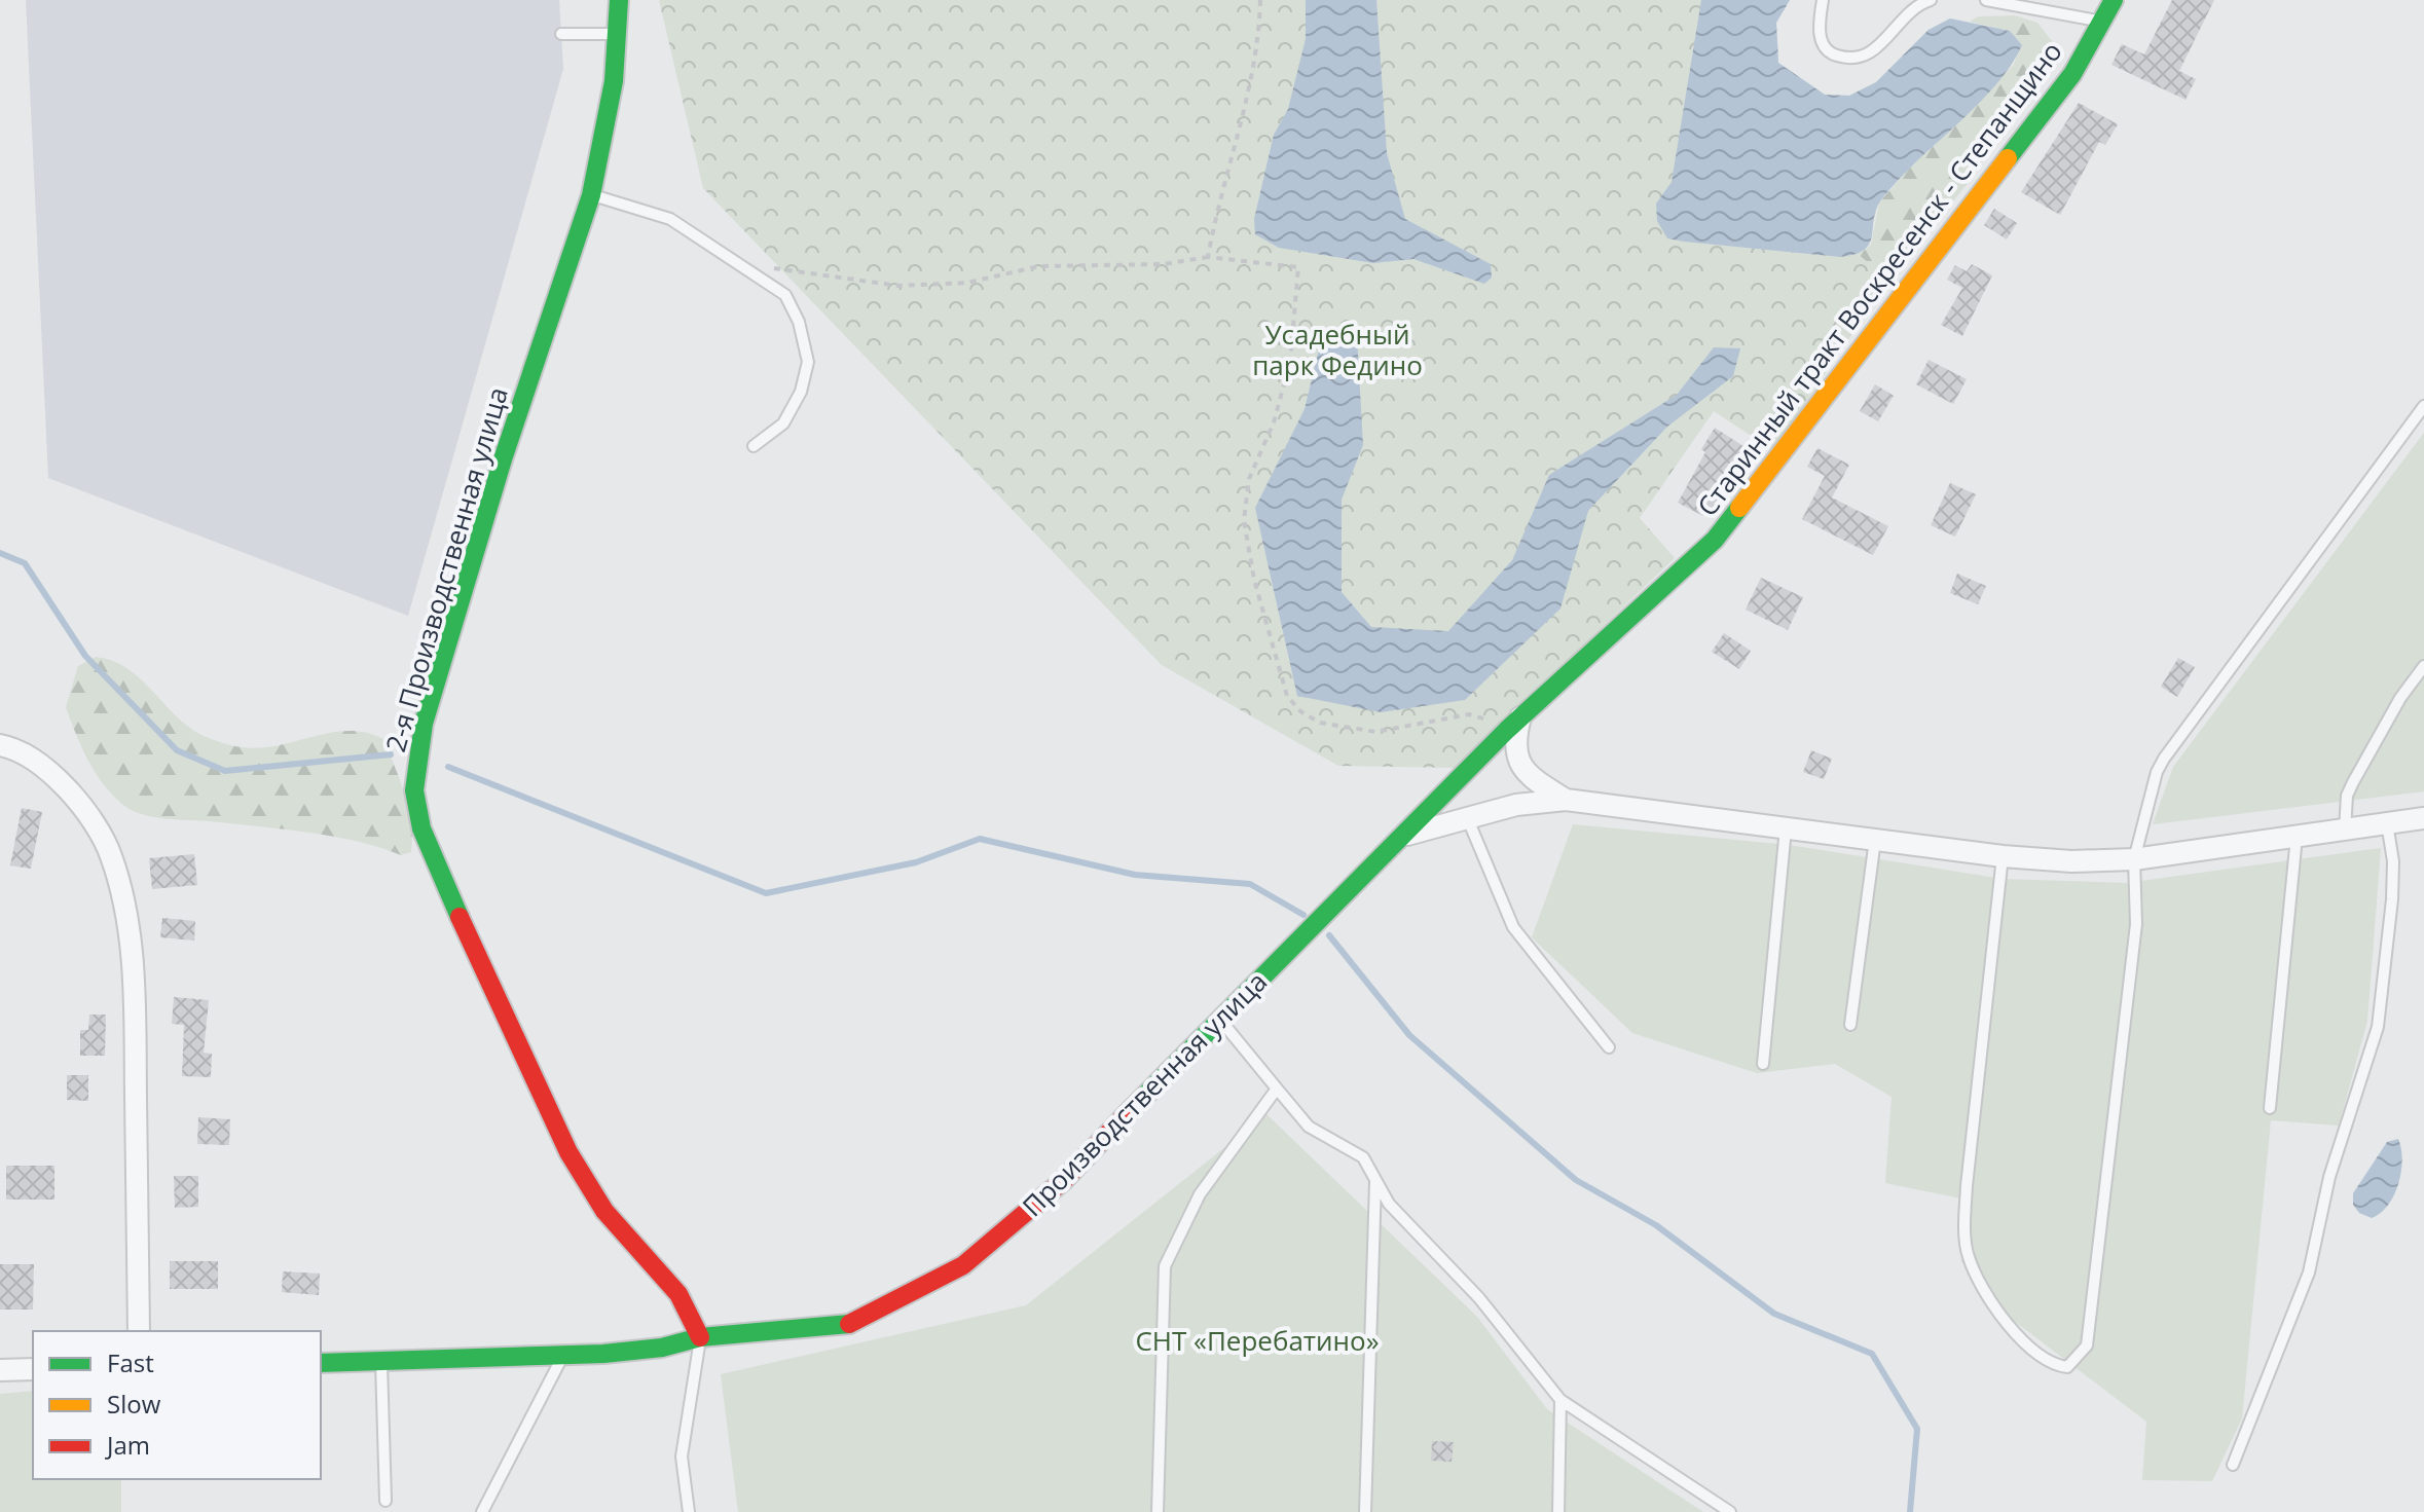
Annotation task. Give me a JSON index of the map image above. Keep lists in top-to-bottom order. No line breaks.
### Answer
{"streets":{"street":["Старинный тракт Воскресенск - Степанщино","2-я Производственная улица","Производственная улица"]},"crossings":[["Старинный тракт Воскресенск - Степанщино","Производственная улица"],["2-я Производственная улица","Производственная улица"]],"parks":["Усадебный парк Федино","СНТ «Перебатино»"],"legend":["Fast","Slow","Jam"]}
